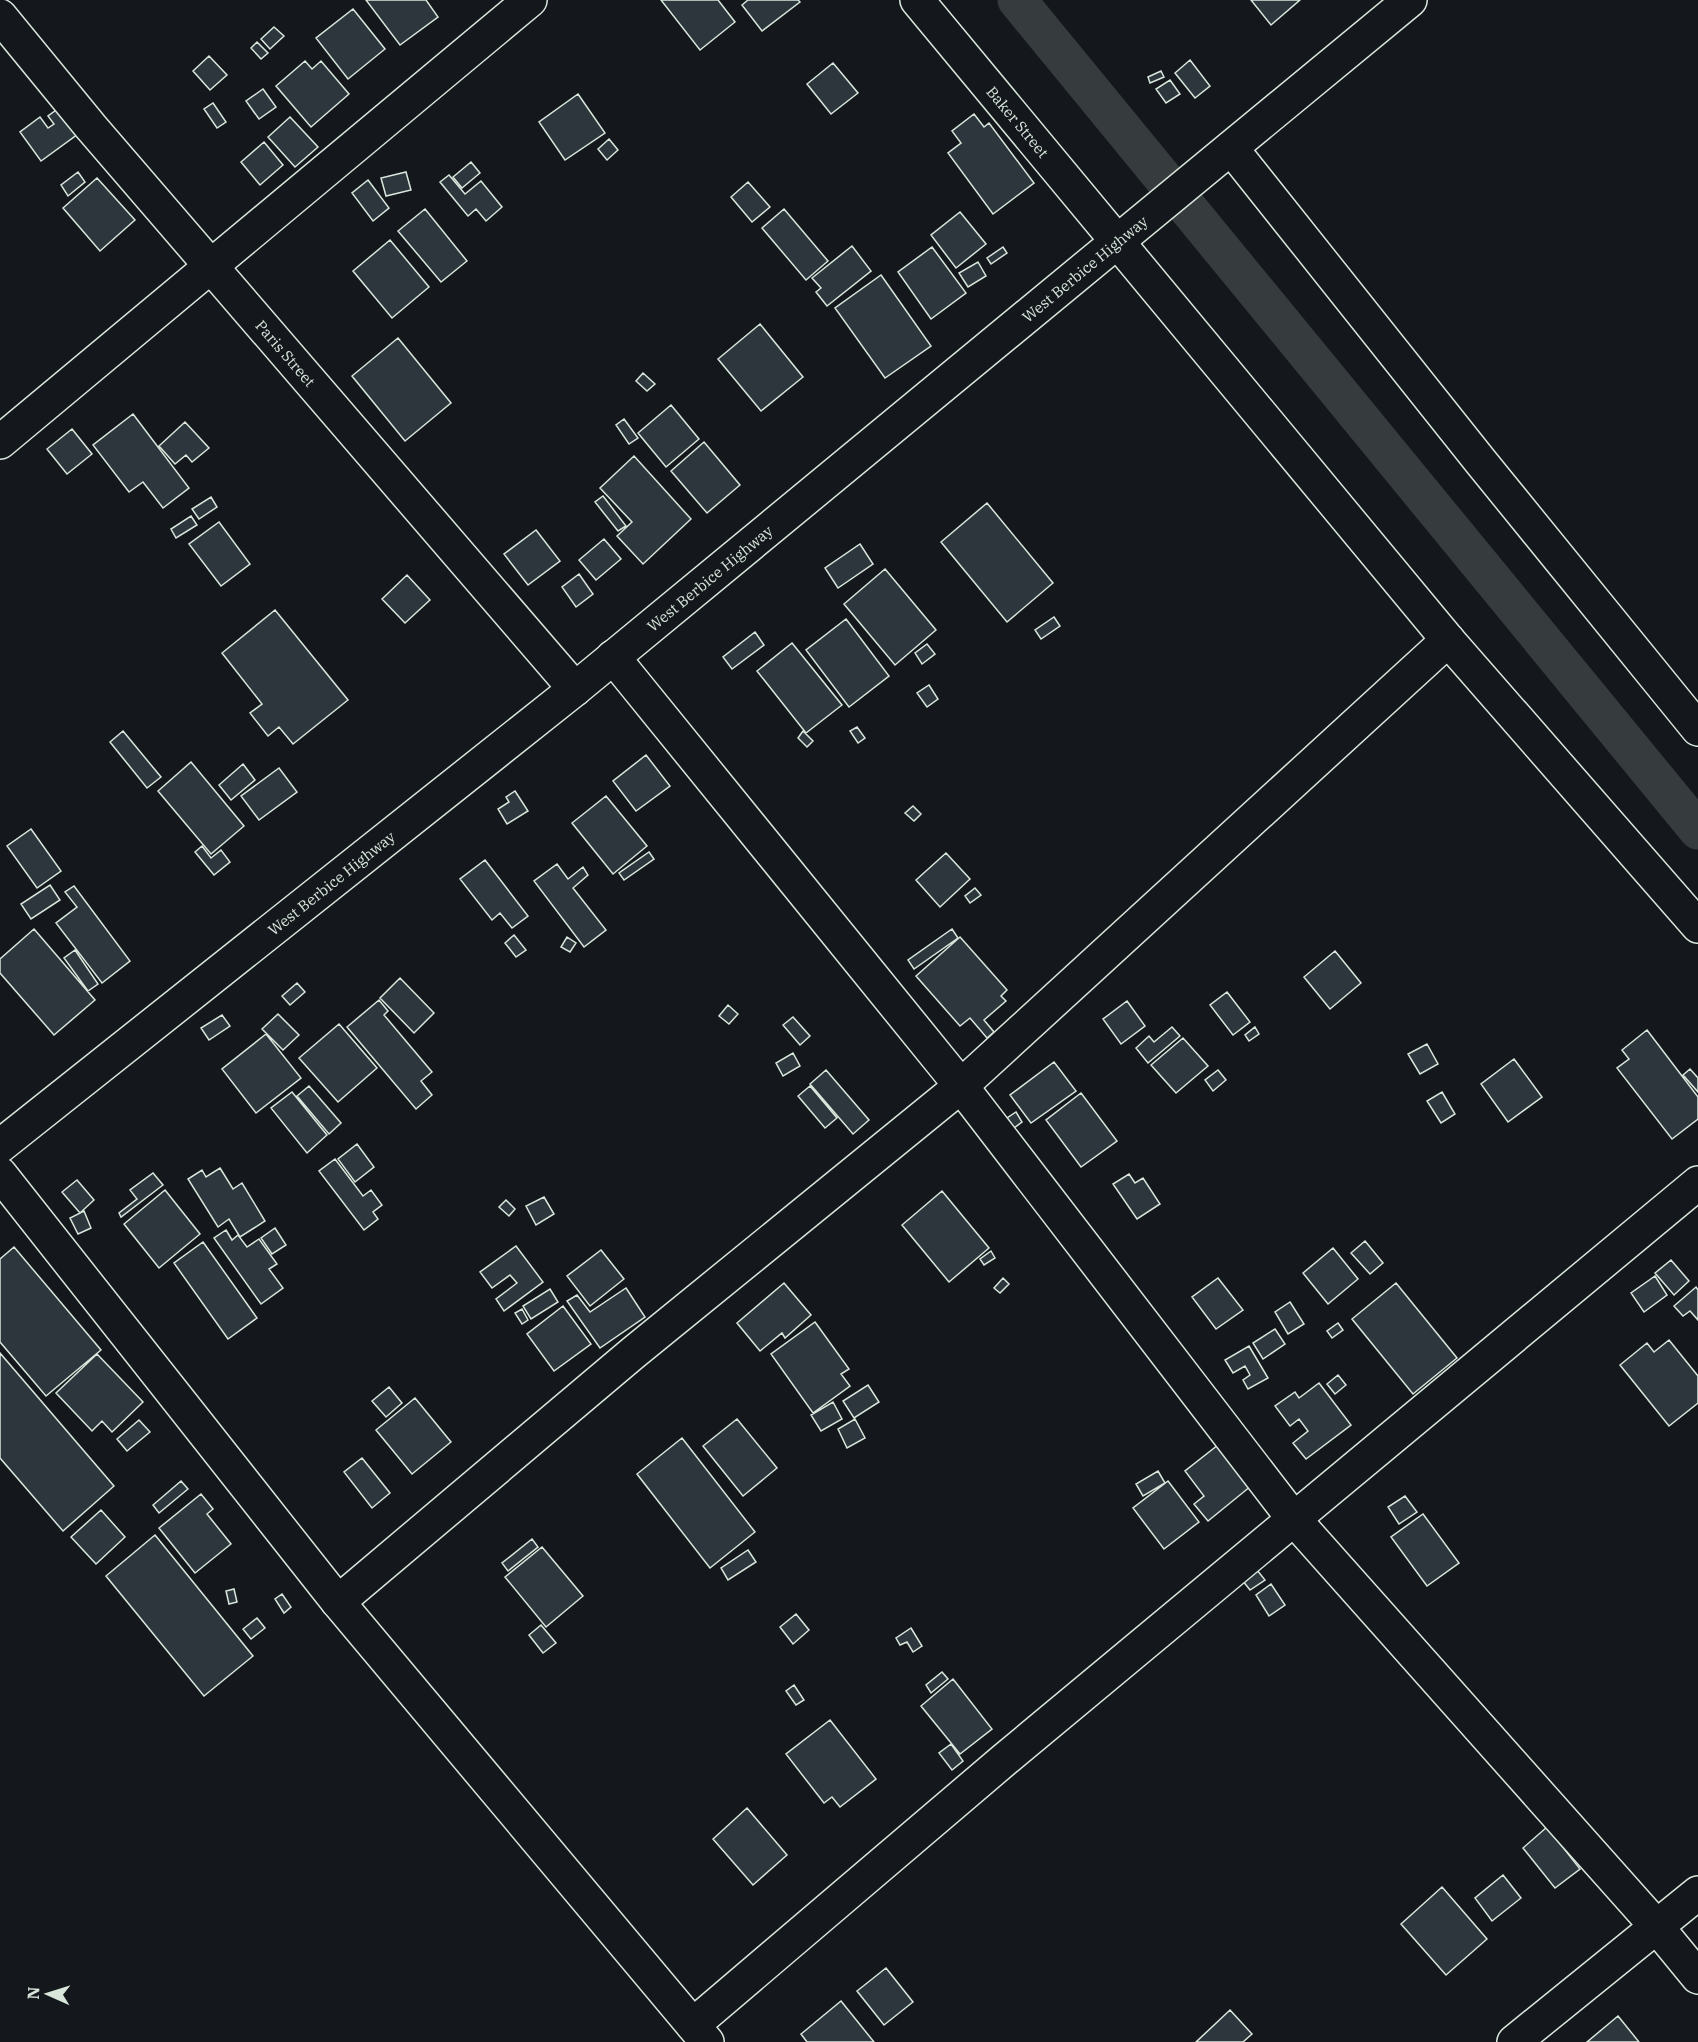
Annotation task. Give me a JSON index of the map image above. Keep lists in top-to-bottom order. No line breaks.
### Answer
{"streets":{"street":["Baker Street","West Berbice Highway","Paris Street"]},"crossings":[["Baker Street","West Berbice Highway"],["West Berbice Highway","Paris Street"]],"north":"left"}
